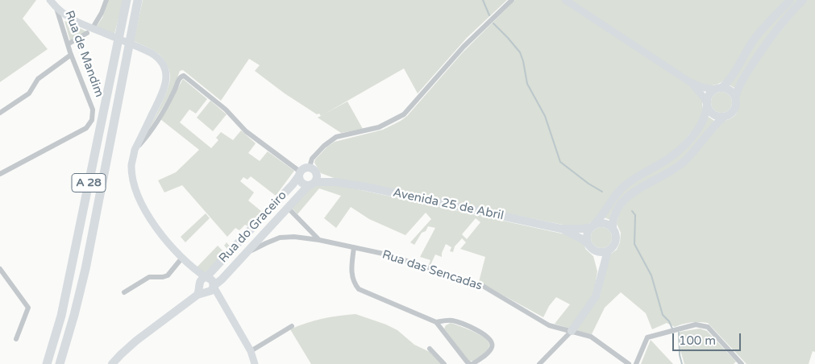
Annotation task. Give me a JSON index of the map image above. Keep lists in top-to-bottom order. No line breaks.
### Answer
{"streets":{"highway":["A 28"],"main road":["Avenida 25 de Abril","Rua do Graceiro"],"street":["Rua de Mandim","Rua das Sencadas"]},"crossings":[["Avenida 25 de Abril","Rua do Graceiro"]],"scale_bar":"100 m"}
